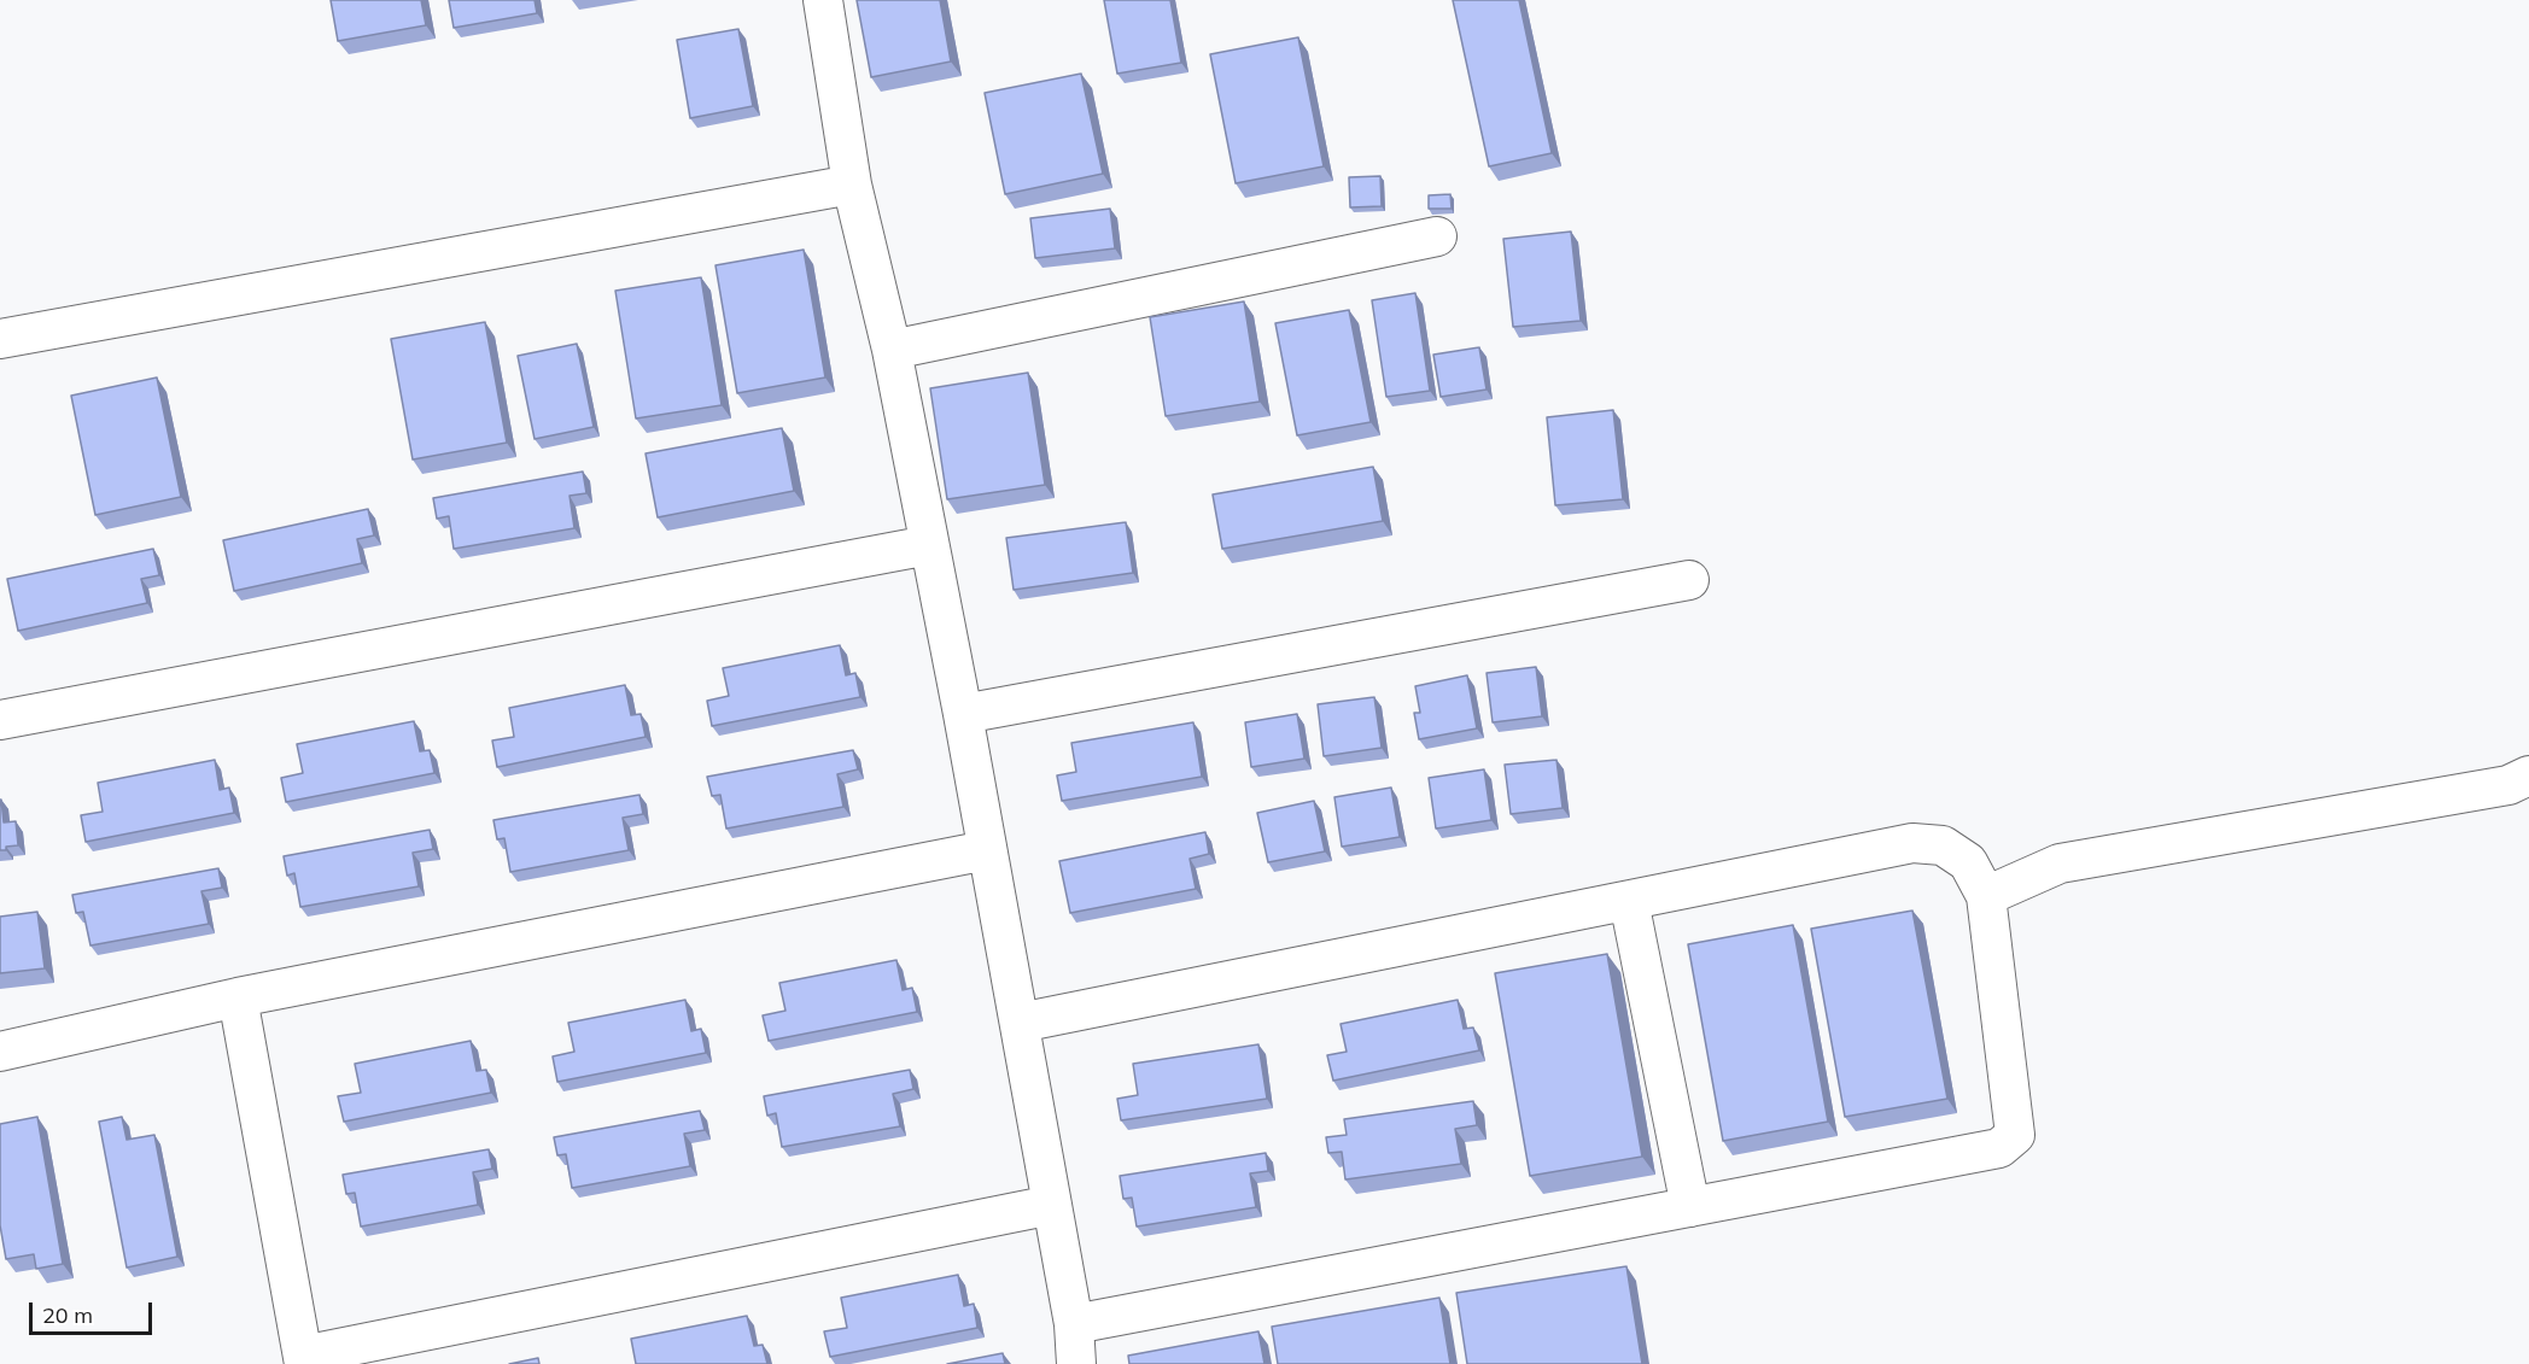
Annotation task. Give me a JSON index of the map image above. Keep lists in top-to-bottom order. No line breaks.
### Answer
{"scale_bar":"20 m"}
